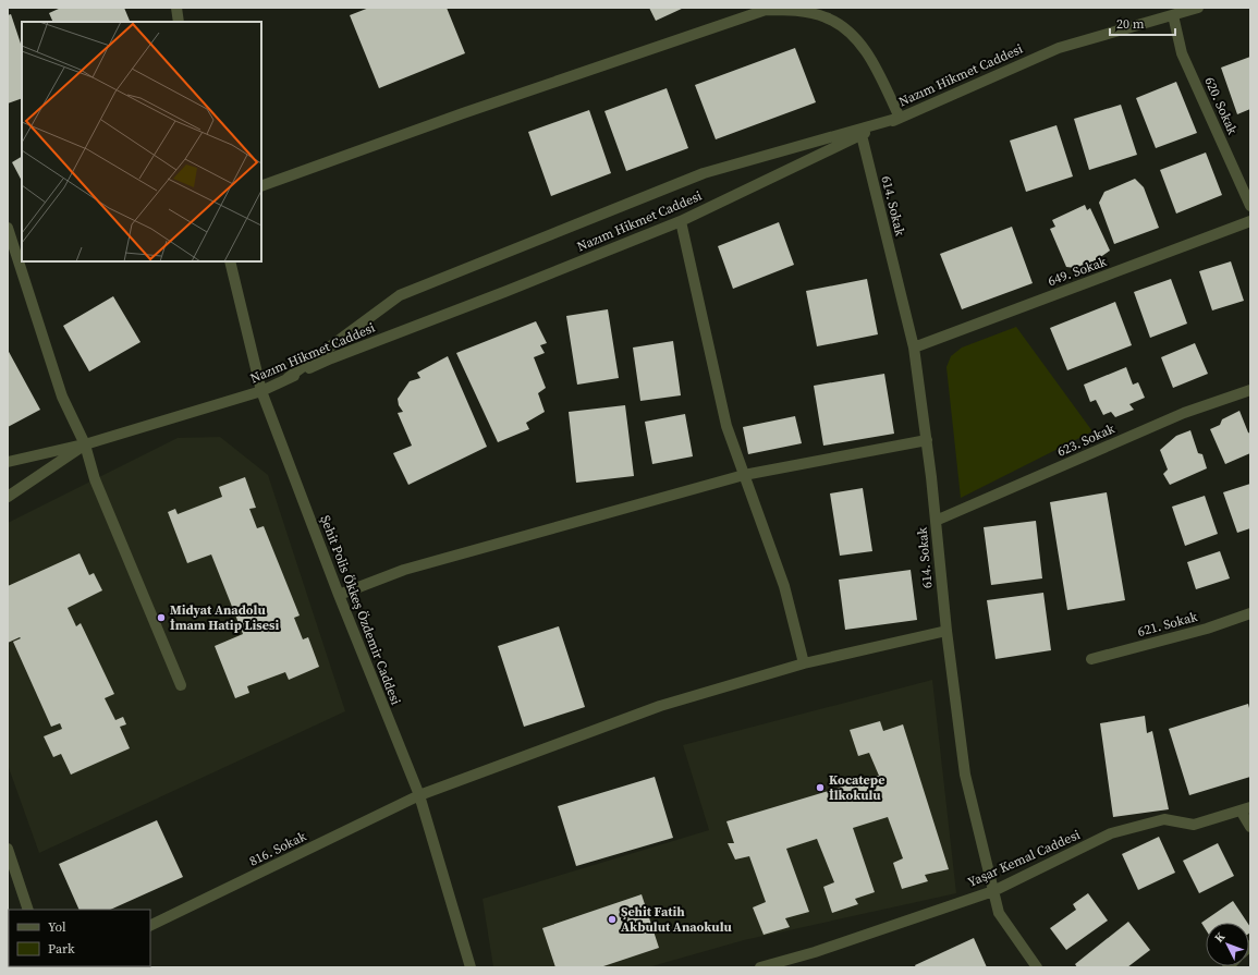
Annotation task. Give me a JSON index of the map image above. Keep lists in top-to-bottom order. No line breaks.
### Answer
{"streets":{"street":["Nazım Hikmet Caddesi","620. Sokak","614. Sokak","649. Sokak","623. Sokak","Şehit Polis Ökkeş Özdemir Caddesi","621. Sokak","816. Sokak","Yaşar Kemal Caddesi"]},"crossings":[["Nazım Hikmet Caddesi","620. Sokak"],["Nazım Hikmet Caddesi","614. Sokak"],["Nazım Hikmet Caddesi","Şehit Polis Ökkeş Özdemir Caddesi"],["614. Sokak","649. Sokak"],["614. Sokak","623. Sokak"],["614. Sokak","816. Sokak"],["614. Sokak","Yaşar Kemal Caddesi"],["Şehit Polis Ökkeş Özdemir Caddesi","816. Sokak"]],"places":["Midyat Anadolu İmam Hatip Lisesi","Kocatepe İlkokulu","Şehit Fatih Akbulut Anaokulu"],"legend":["Yol","Park"],"scale_bar":"20 m","north":"top left"}
